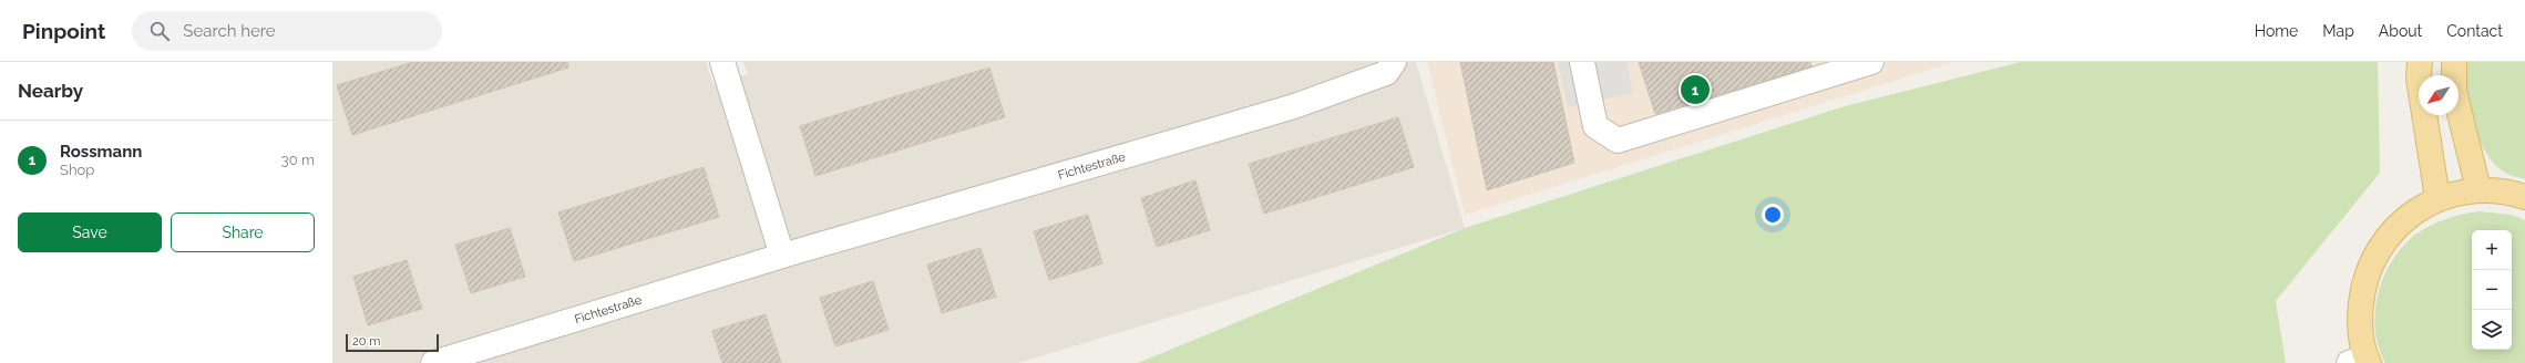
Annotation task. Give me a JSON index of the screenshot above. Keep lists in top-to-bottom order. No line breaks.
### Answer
{"streets":{"street":["Fichtestraße"]},"scale_bar":"20 m","north":"bottom left","page":{"header":"Pinpoint","search":"Search here","nav":["Home","Map","About","Contact"],"heading":"Nearby","pins":"1","list":[{"mark":"1","name":"Rossmann","note":"Shop","value":"30 m"}],"buttons":["Save","Share"],"map_buttons":["+","−"],"scale":"20 m"}}
